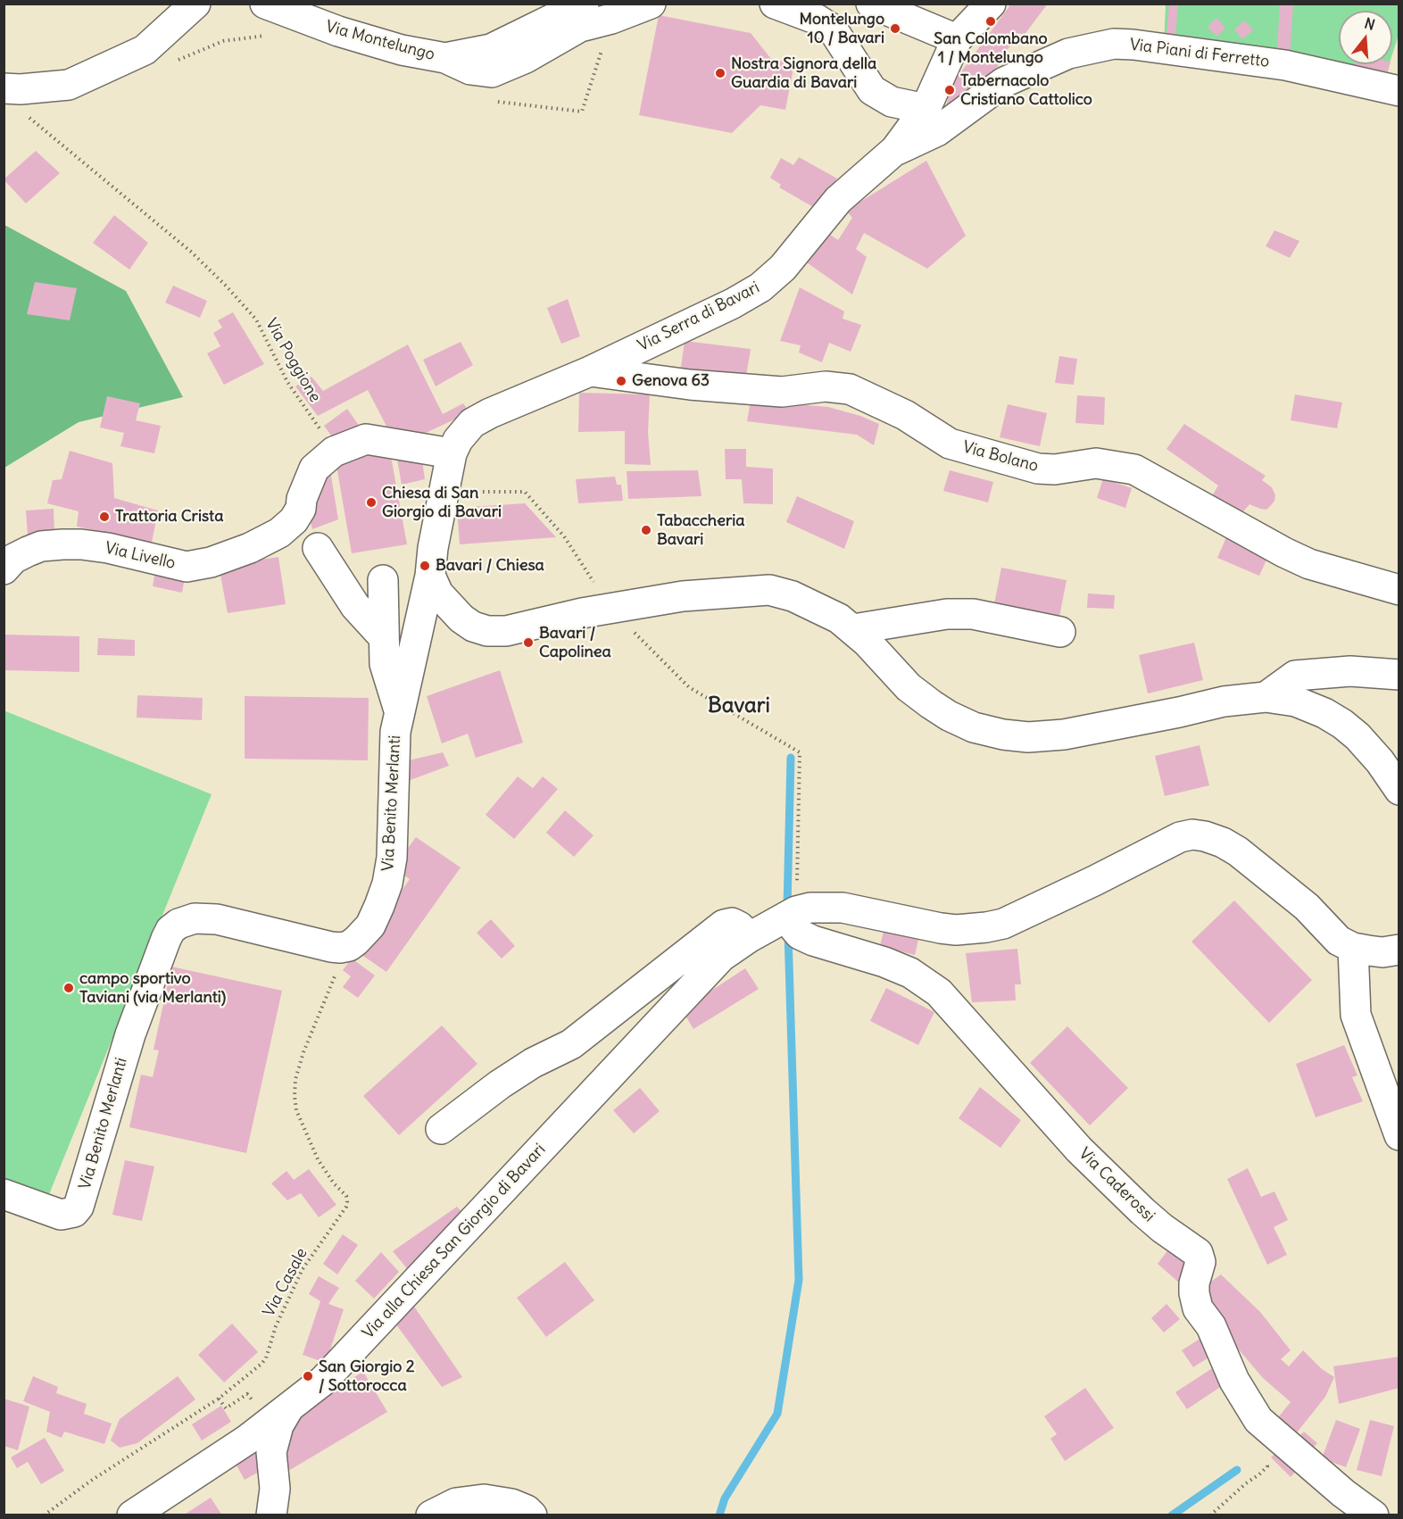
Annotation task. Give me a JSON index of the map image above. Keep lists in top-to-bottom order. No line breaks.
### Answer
{"streets":{"street":["Via Montelungo","Via Piani di Ferretto","Via Serra di Bavari","Via Bolano","Via Livello","Via Benito Merlanti","Via Caderossi","Via alla Chiesa San Giorgio di Bavari"],"path":["Via Poggione","Via Casale"]},"crossings":[["Via Piani di Ferretto","Via Serra di Bavari"],["Via Serra di Bavari","Via Bolano"],["Via Serra di Bavari","Via Livello"],["Via Serra di Bavari","Via Benito Merlanti"],["Via Poggione","Via Livello"],["Via Benito Merlanti","Via Casale"],["Via Caderossi","Via alla Chiesa San Giorgio di Bavari"]],"districts":["Bavari"],"places":["San Colombano 1 / Montelungo","Montelungo 10 / Bavari","Nostra Signora della Guardia di Bavari","Tabernacolo Cristiano Cattolico","Genova 63","Chiesa di San Giorgio di Bavari","Trattoria Crista","Tabaccheria Bavari","Bavari / Chiesa","Bavari / Capolinea","campo sportivo Taviani (via Merlanti)","San Giorgio 2 / Sottorocca"],"north":"top"}
